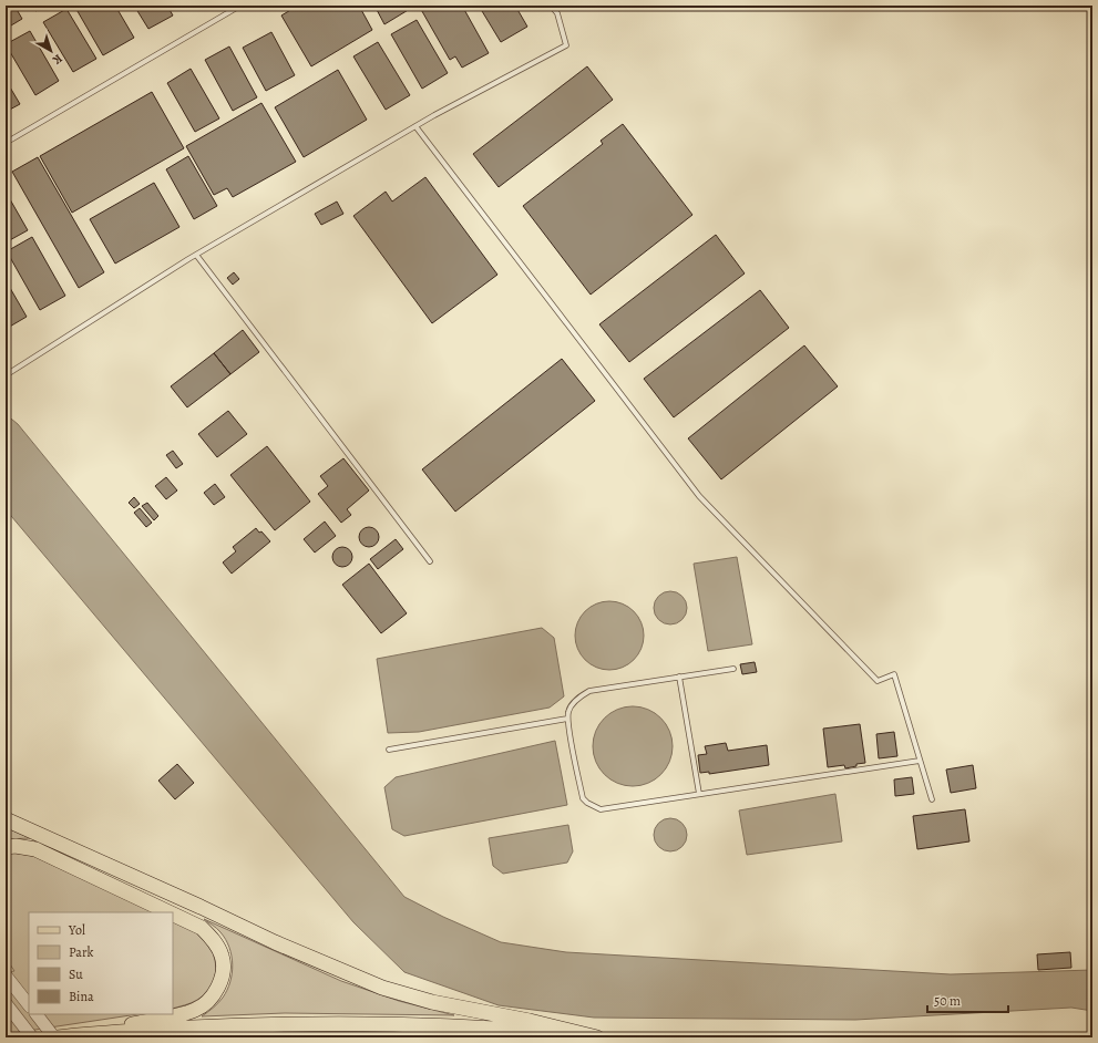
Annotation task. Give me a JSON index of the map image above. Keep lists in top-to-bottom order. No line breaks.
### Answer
{"legend":["Yol","Park","Su","Bina"],"scale_bar":"50 m","north":"bottom right"}
